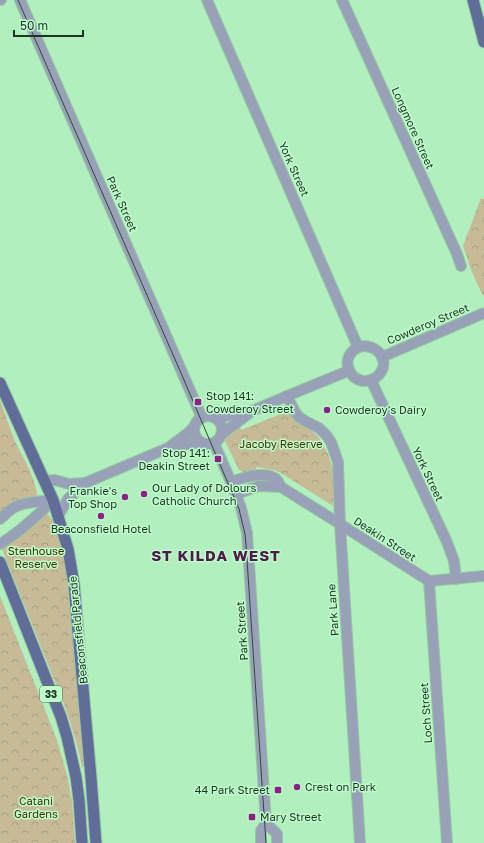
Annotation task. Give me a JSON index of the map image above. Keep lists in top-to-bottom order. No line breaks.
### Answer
{"streets":{"main road":["Beaconsfield Parade","33"],"street":["Longmore Street","York Street","Park Street","Cowderoy Street","Deakin Street","Park Lane","Loch Street"]},"crossings":[["York Street","Cowderoy Street"],["Park Street","Deakin Street"],["Deakin Street","Park Lane"],["Deakin Street","Loch Street"]],"districts":["ST KILDA WEST"],"parks":["Jacoby Reserve","Stenhouse Reserve","Catani Gardens"],"places":{"transit":["Stop 141: Cowderoy Street","Stop 141: Deakin Street","44 Park Street","Mary Street"],"other":["Cowderoy's Dairy","Our Lady of Dolours Catholic Church","Frankie's Top Shop","Beaconsfield Hotel","Crest on Park"]},"scale_bar":"50 m"}
